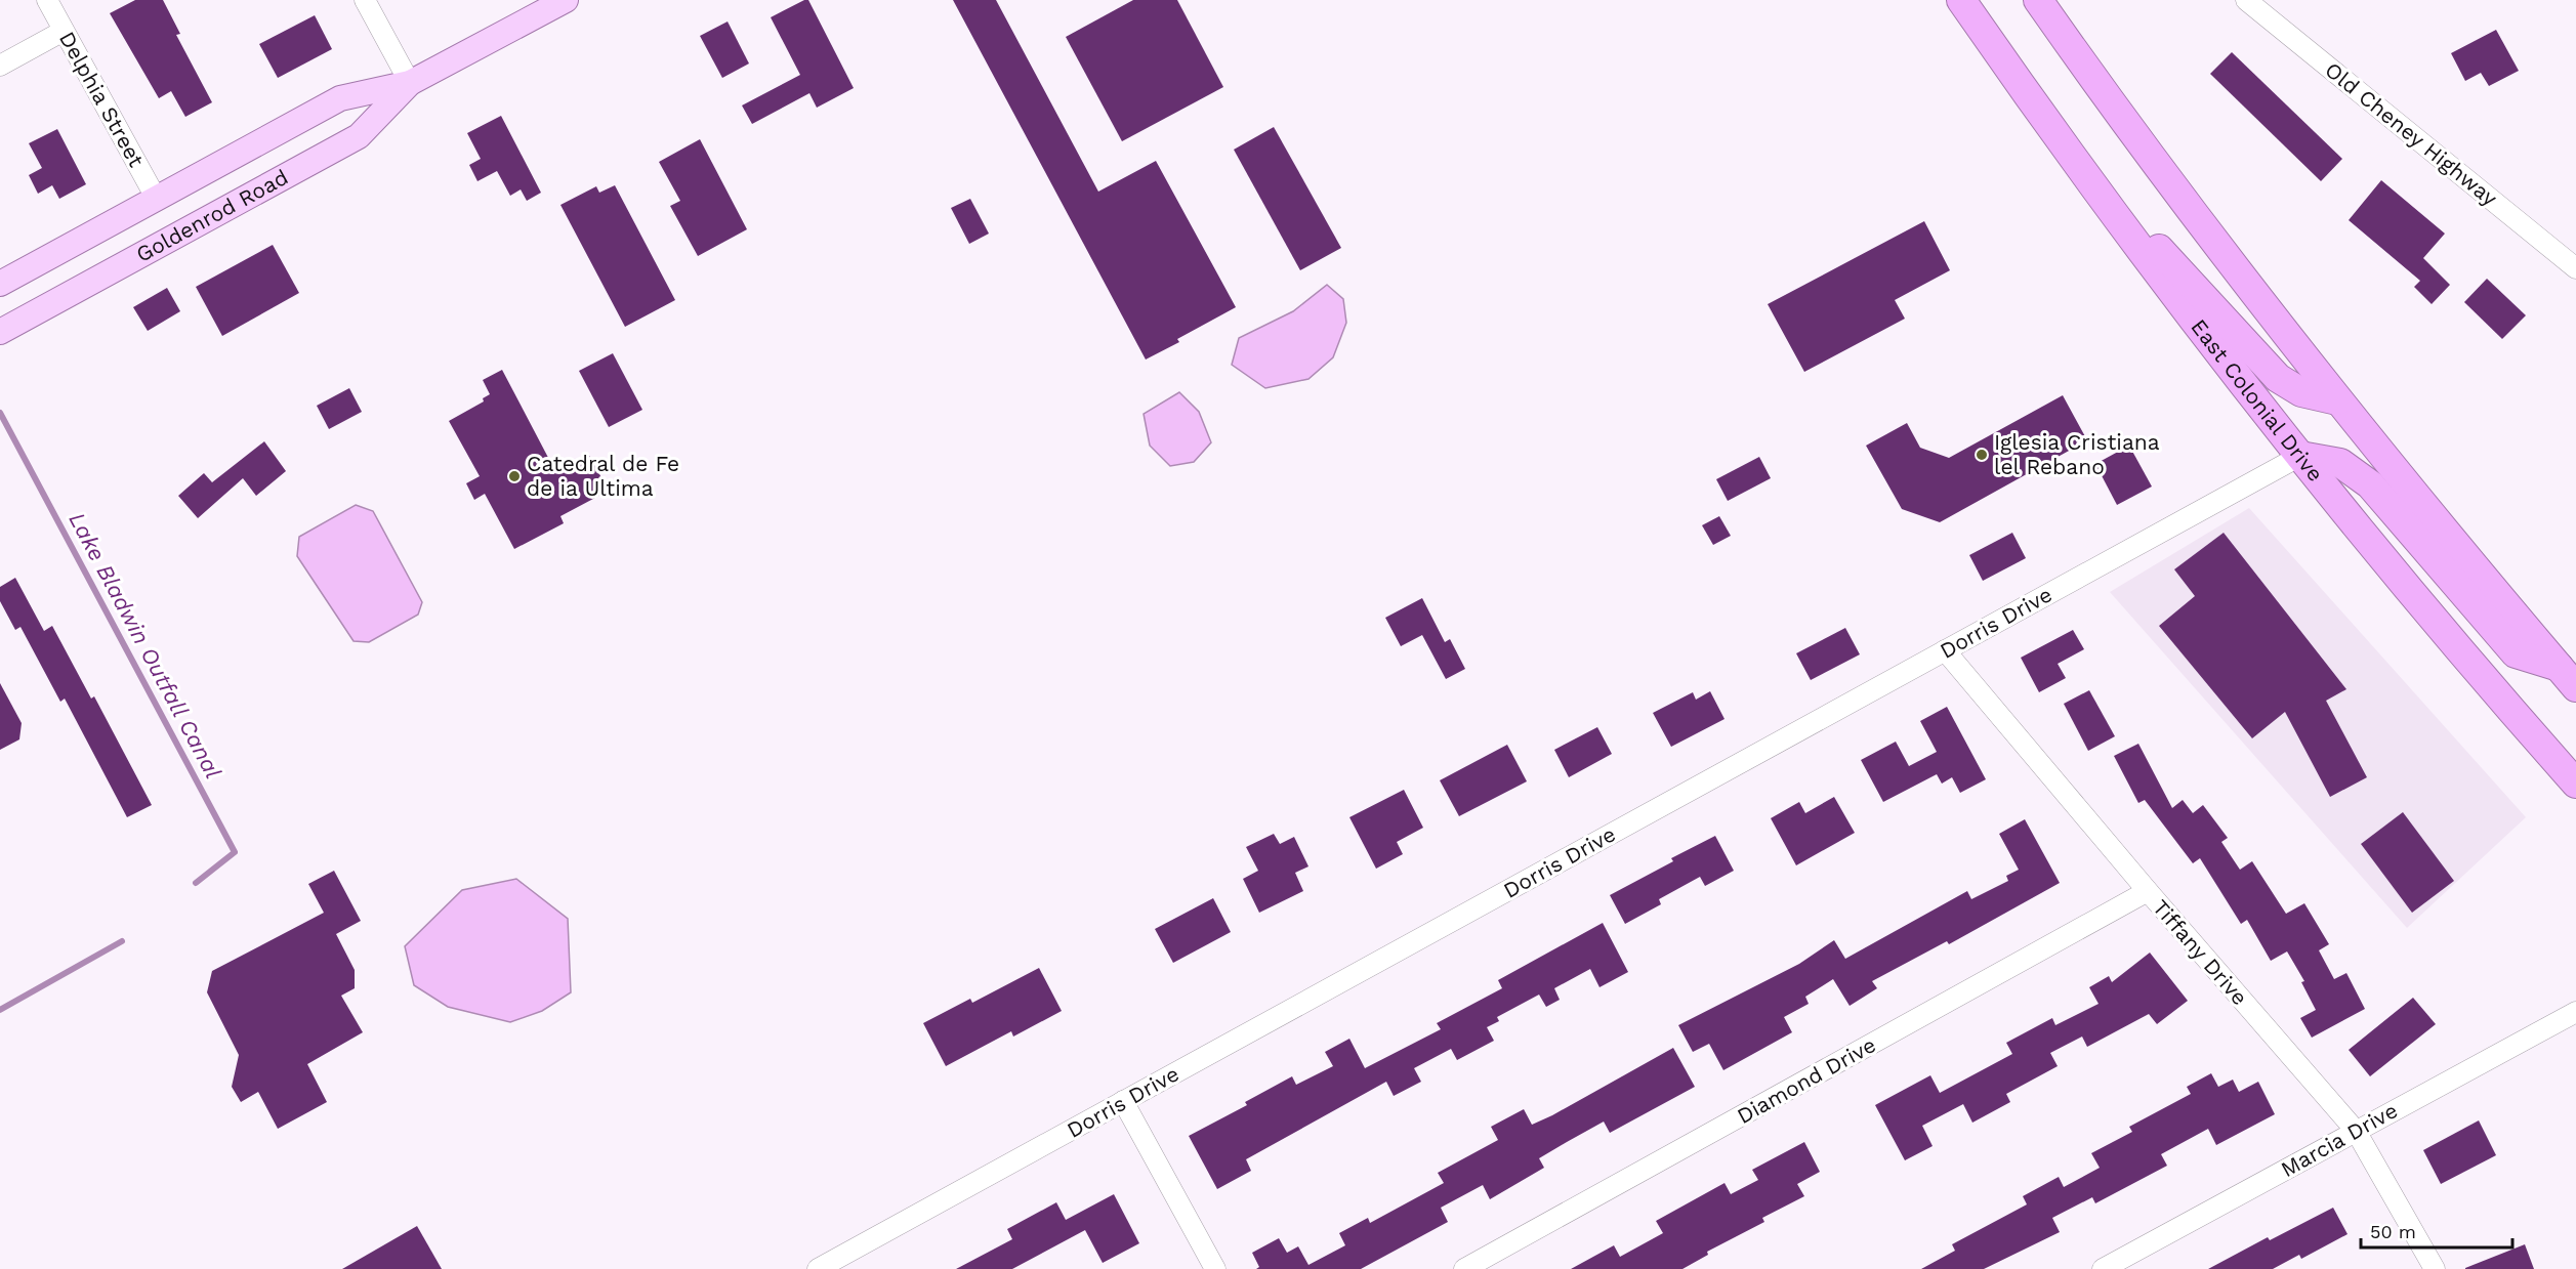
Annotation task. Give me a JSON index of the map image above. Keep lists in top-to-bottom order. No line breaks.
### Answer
{"streets":{"highway":["East Colonial Drive"],"main road":["Goldenrod Road"],"street":["Delphia Street","Old Cheney Highway","Dorris Drive","Tiffany Drive","Diamond Drive","Marcia Drive"]},"crossings":[["Delphia Street","Goldenrod Road"],["East Colonial Drive","Dorris Drive"],["Dorris Drive","Tiffany Drive"],["Tiffany Drive","Diamond Drive"],["Tiffany Drive","Marcia Drive"]],"water":["Lake Bladwin Outfall Canal"],"places":["Iglesia Cristiana lel Rebano","Catedral de Fe de ia Ultima"],"scale_bar":"50 m"}
